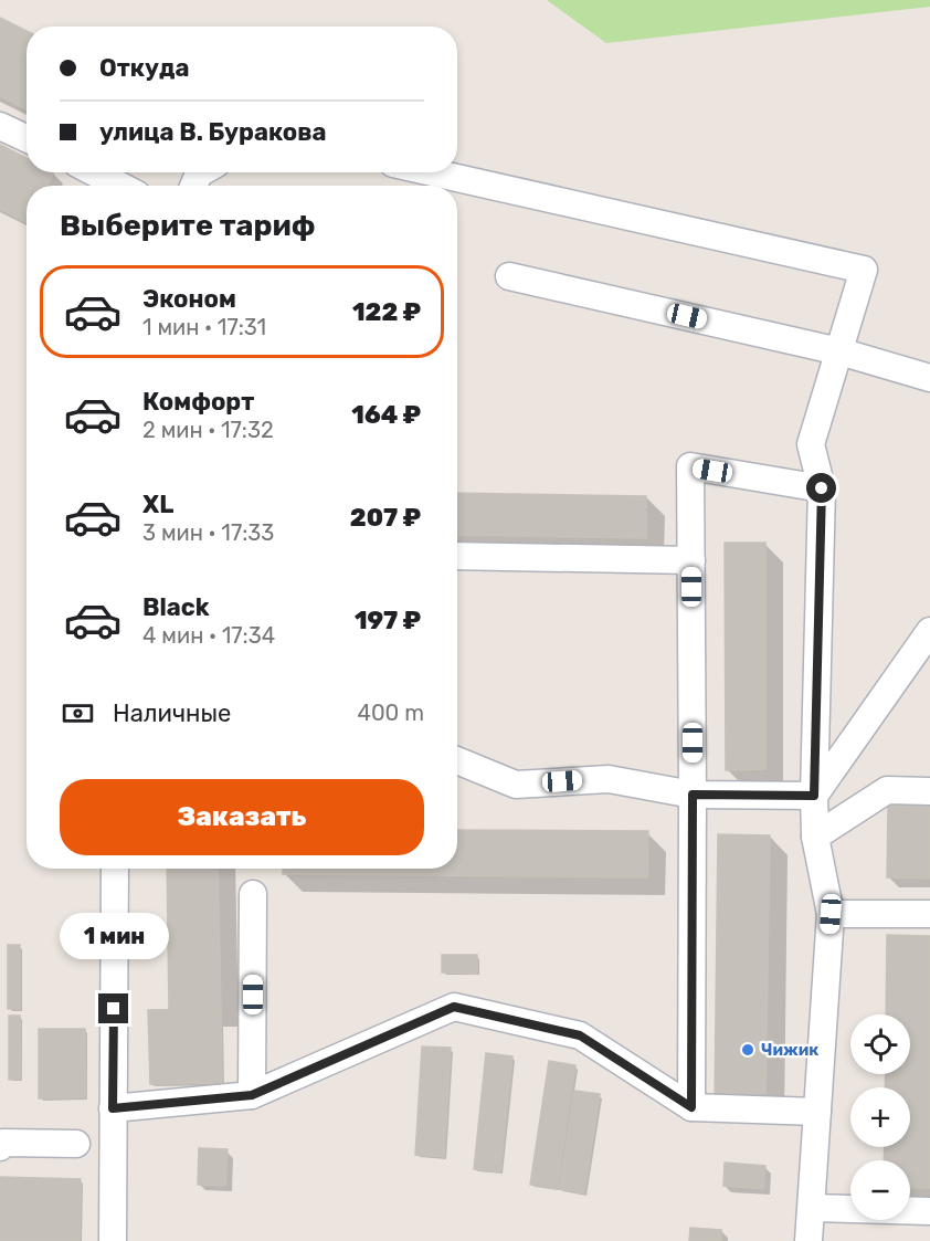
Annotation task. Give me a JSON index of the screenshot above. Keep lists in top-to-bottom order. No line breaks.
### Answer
{"places":["Чижик"],"page":{"banner":["Откуда","улица В. Буракова"],"heading":"Выберите тариф","list":[{"name":"Эконом","note":"1 мин · 17:31","value":"122 ₽"},{"name":"Комфорт","note":"2 мин · 17:32","value":"164 ₽"},{"name":"XL","note":"3 мин · 17:33","value":"207 ₽"},{"name":"Black","note":"4 мин · 17:34","value":"197 ₽"}],"pay":["Наличные","400 m"],"buttons":"Заказать","bubble":"1 мин","map_buttons":["+","−"]}}
